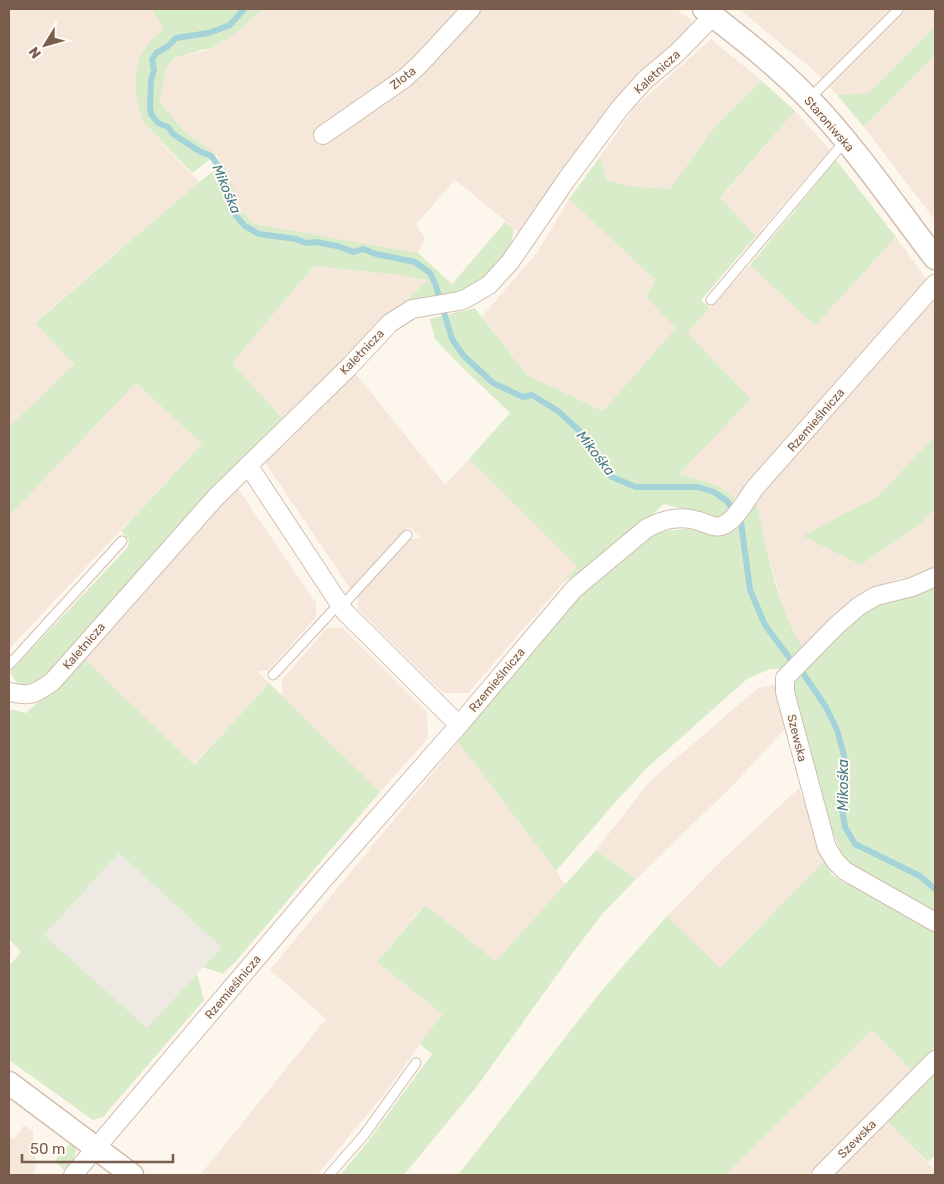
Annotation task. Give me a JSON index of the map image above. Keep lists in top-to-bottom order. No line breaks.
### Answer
{"streets":{"street":["Kaletnicza","Złota","Staroniwska","Rzemieślnicza","Szewska"]},"crossings":[["Kaletnicza","Staroniwska"]],"water":["Mikośka"],"scale_bar":"50 m","north":"bottom left"}
